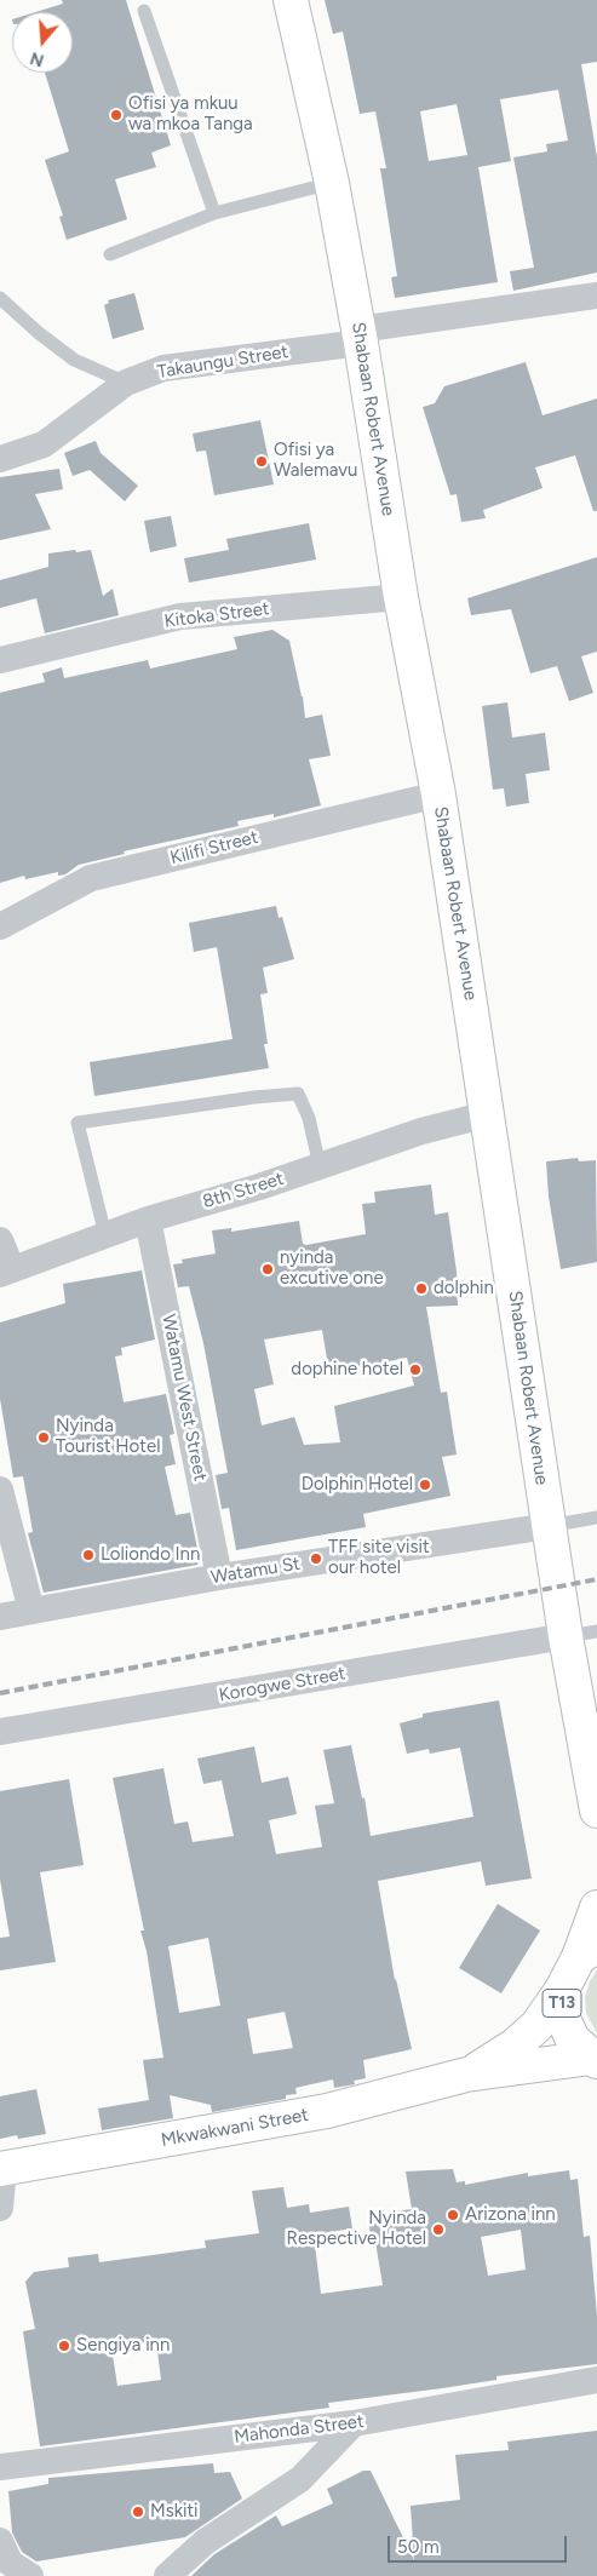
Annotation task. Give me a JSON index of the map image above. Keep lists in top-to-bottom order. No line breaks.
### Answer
{"streets":{"main road":["Shabaan Robert Avenue","T13","Mkwakwani Street"],"street":["Takaungu Street","Kitoka Street","Kilifi Street","8th Street","Watamu West Street","Watamu St","Korogwe Street","Mahonda Street"]},"crossings":[["Takaungu Street","Shabaan Robert Avenue"],["Shabaan Robert Avenue","Kitoka Street"],["Shabaan Robert Avenue","Kilifi Street"],["Shabaan Robert Avenue","8th Street"],["Shabaan Robert Avenue","Watamu St"],["Shabaan Robert Avenue","Korogwe Street"],["8th Street","Watamu West Street"],["Watamu West Street","Watamu St"]],"places":["Ofisi ya mkuu wa mkoa Tanga","Ofisi ya Walemavu","nyinda excutive one","dolphin","dophine hotel","Nyinda Tourist Hotel","Dolphin Hotel","Loliondo Inn","TFF site visit our hotel","Arizona inn","Nyinda Respective Hotel","Sengiya inn","Mskiti"],"scale_bar":"50 m","north":"bottom"}
